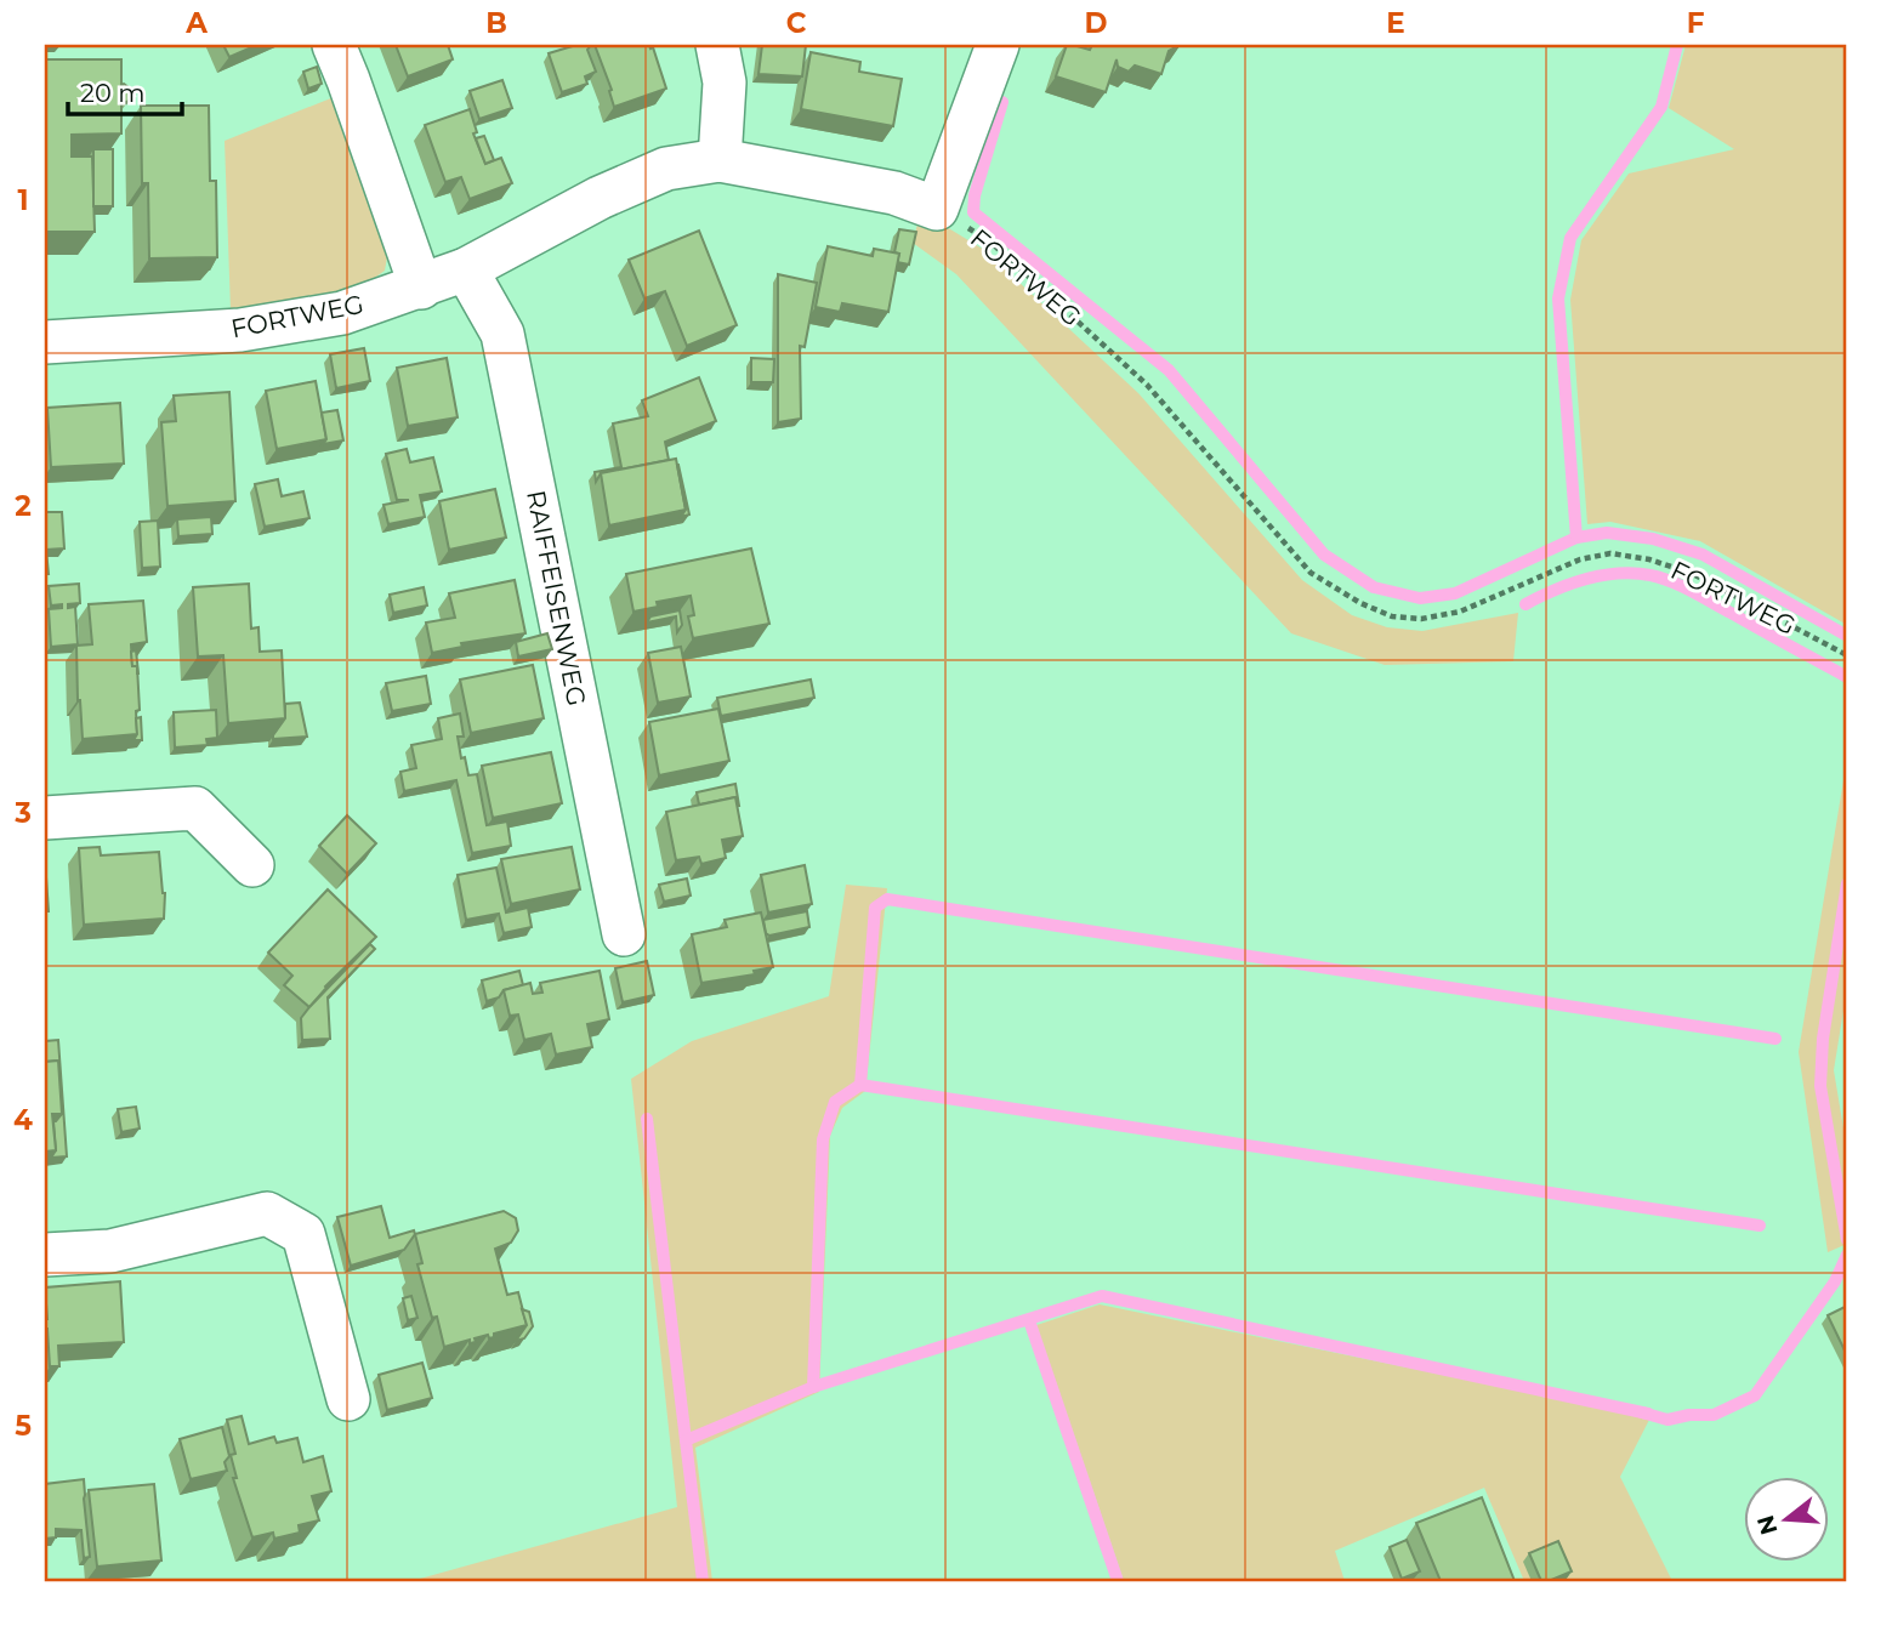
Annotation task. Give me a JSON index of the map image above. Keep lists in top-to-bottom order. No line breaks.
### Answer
{"streets":{"street":["FORTWEG","RAIFFEISENWEG"]},"crossings":[["FORTWEG","RAIFFEISENWEG"]],"scale_bar":"20 m","north":"left","grid":{"columns":["A","B","C","D","E","F"],"rows":["1","2","3","4","5"]}}
